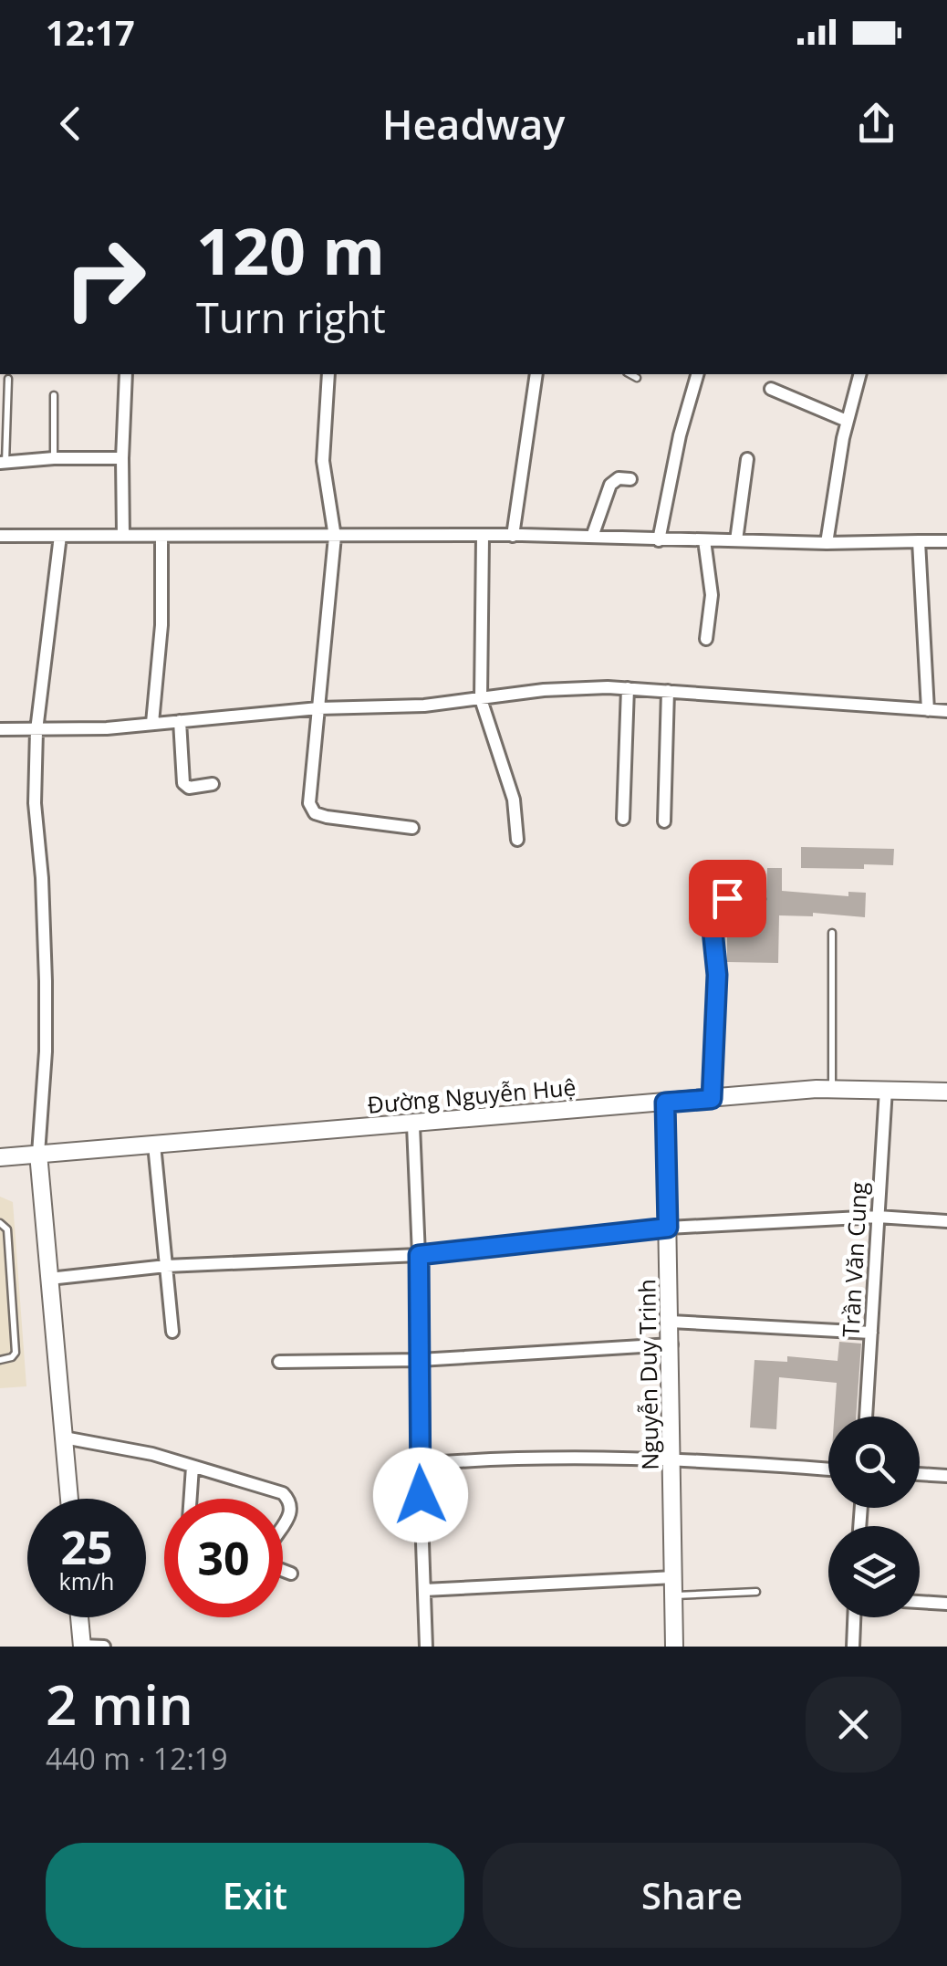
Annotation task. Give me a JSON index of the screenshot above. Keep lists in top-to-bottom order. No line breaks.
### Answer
{"streets":{"street":["Đường Nguyễn Huệ","Trần Văn Cung","Nguyễn Duy Trinh"]},"crossings":[["Đường Nguyễn Huệ","Trần Văn Cung"],["Đường Nguyễn Huệ","Nguyễn Duy Trinh"]],"page":{"status":"12:17","header":"Headway","turn":["120 m","Turn right"],"speed":"25 km/h","limit":"30","heading":["2 min","440 m · 12:19"],"buttons":["Exit","Share"]}}
